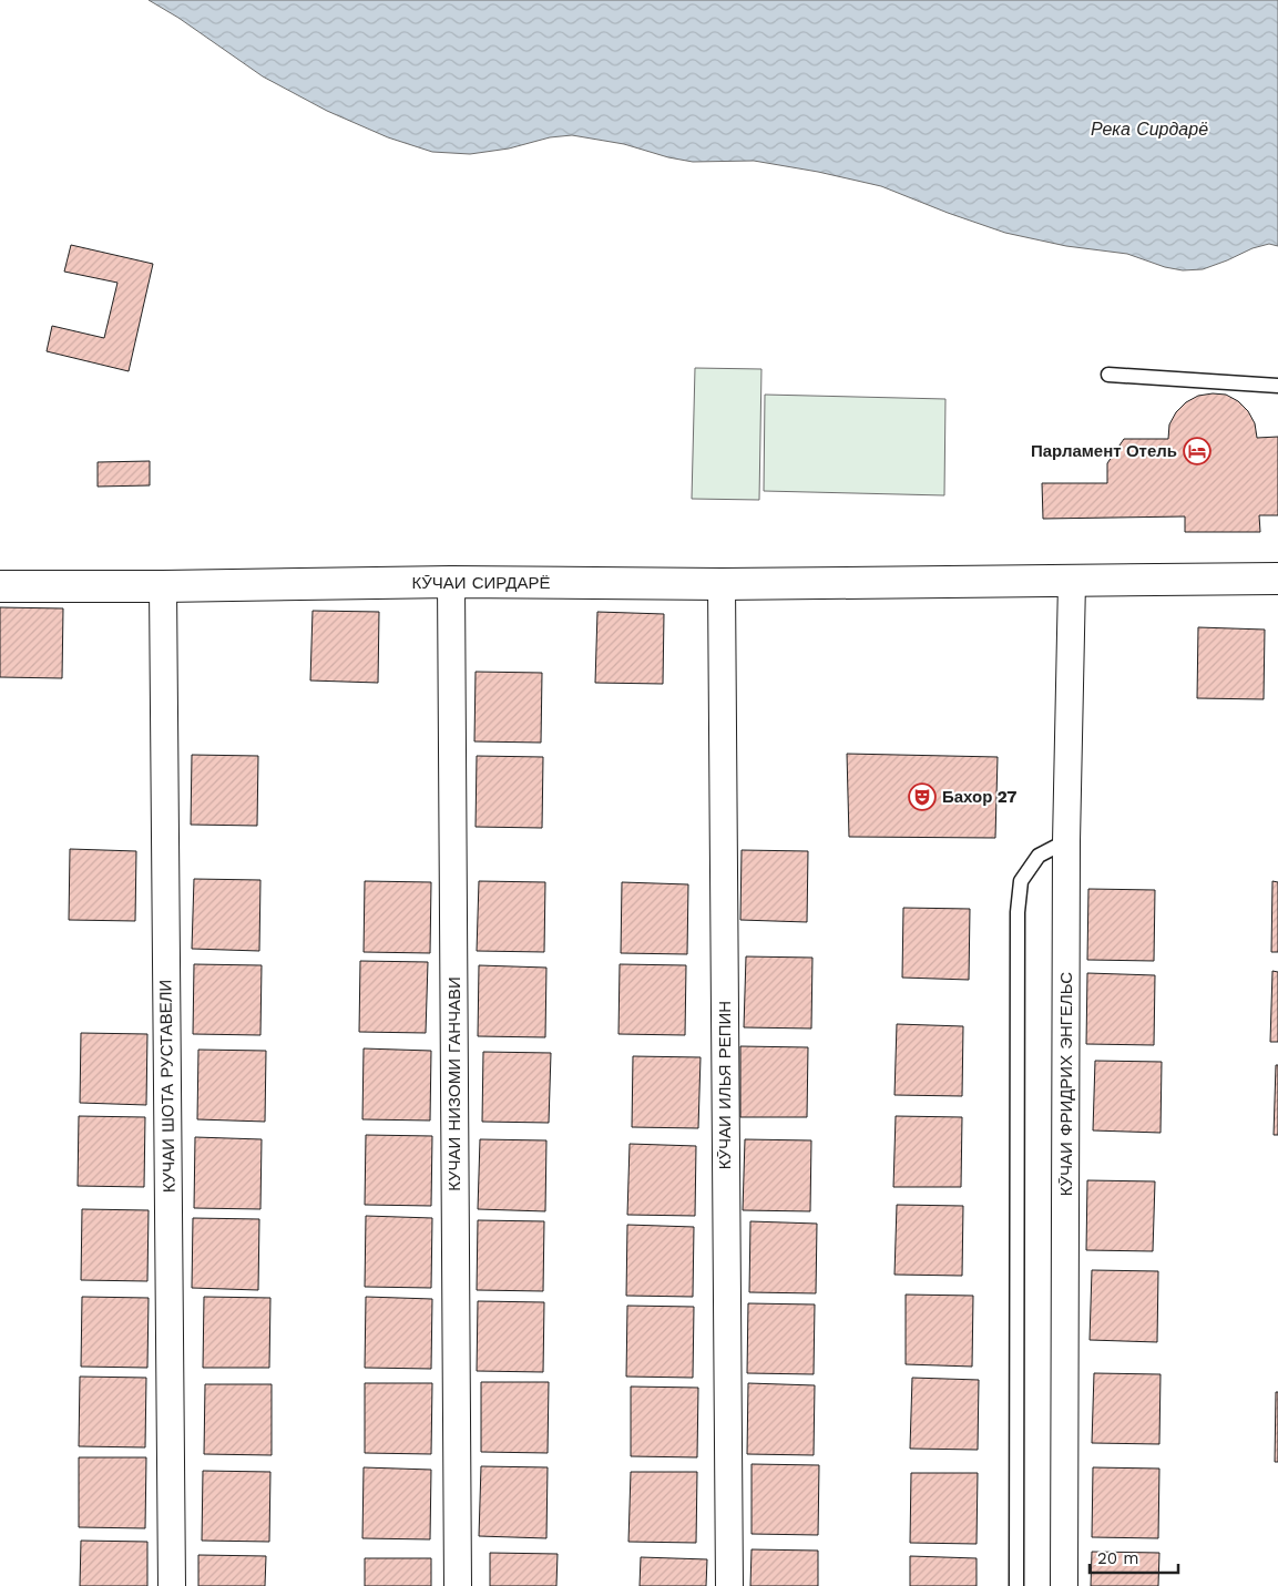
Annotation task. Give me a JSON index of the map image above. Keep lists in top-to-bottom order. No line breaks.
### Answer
{"streets":{"main road":["КӮЧАИ СИРДАРЁ"],"street":["КУЧАИ НИЗОМИ ГАНЧАВИ","КӮЧАИ ФРИДРИХ ЭНГЕЛЬС","КӮЧАИ ИЛЬЯ РЕПИН","КУЧАИ ШОТА РУСТАВЕЛИ"]},"crossings":[["КӮЧАИ СИРДАРЁ","КУЧАИ НИЗОМИ ГАНЧАВИ"],["КӮЧАИ СИРДАРЁ","КӮЧАИ ФРИДРИХ ЭНГЕЛЬС"],["КӮЧАИ СИРДАРЁ","КӮЧАИ ИЛЬЯ РЕПИН"],["КӮЧАИ СИРДАРЁ","КУЧАИ ШОТА РУСТАВЕЛИ"]],"water":["Река Сирдарё"],"places":{"hotel":["Парламент Отель"],"theatre":["Бахор 27"]},"scale_bar":"20 m"}
